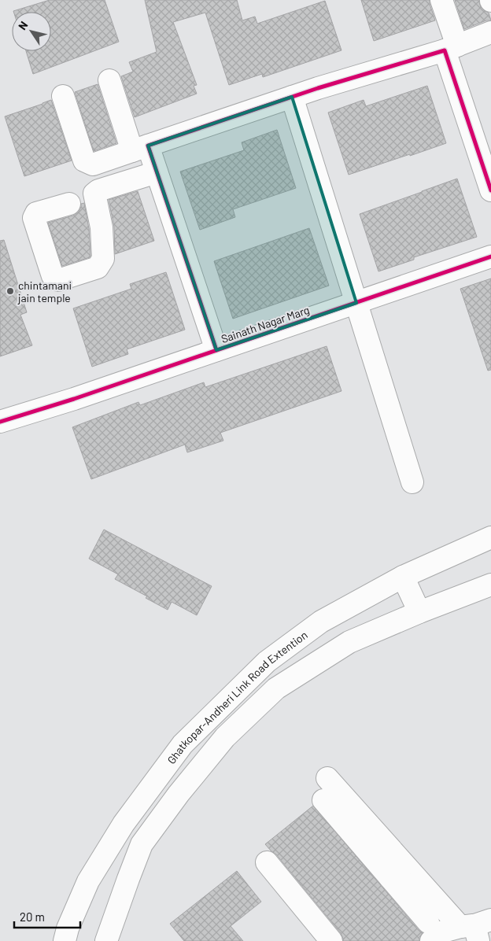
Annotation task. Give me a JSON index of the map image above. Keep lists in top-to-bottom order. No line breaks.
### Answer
{"streets":{"street":["Sainath Nagar Marg","Ghatkopar-Andheri Link Road Extention"]},"places":["chintamani jain temple"],"scale_bar":"20 m","north":"top left"}
